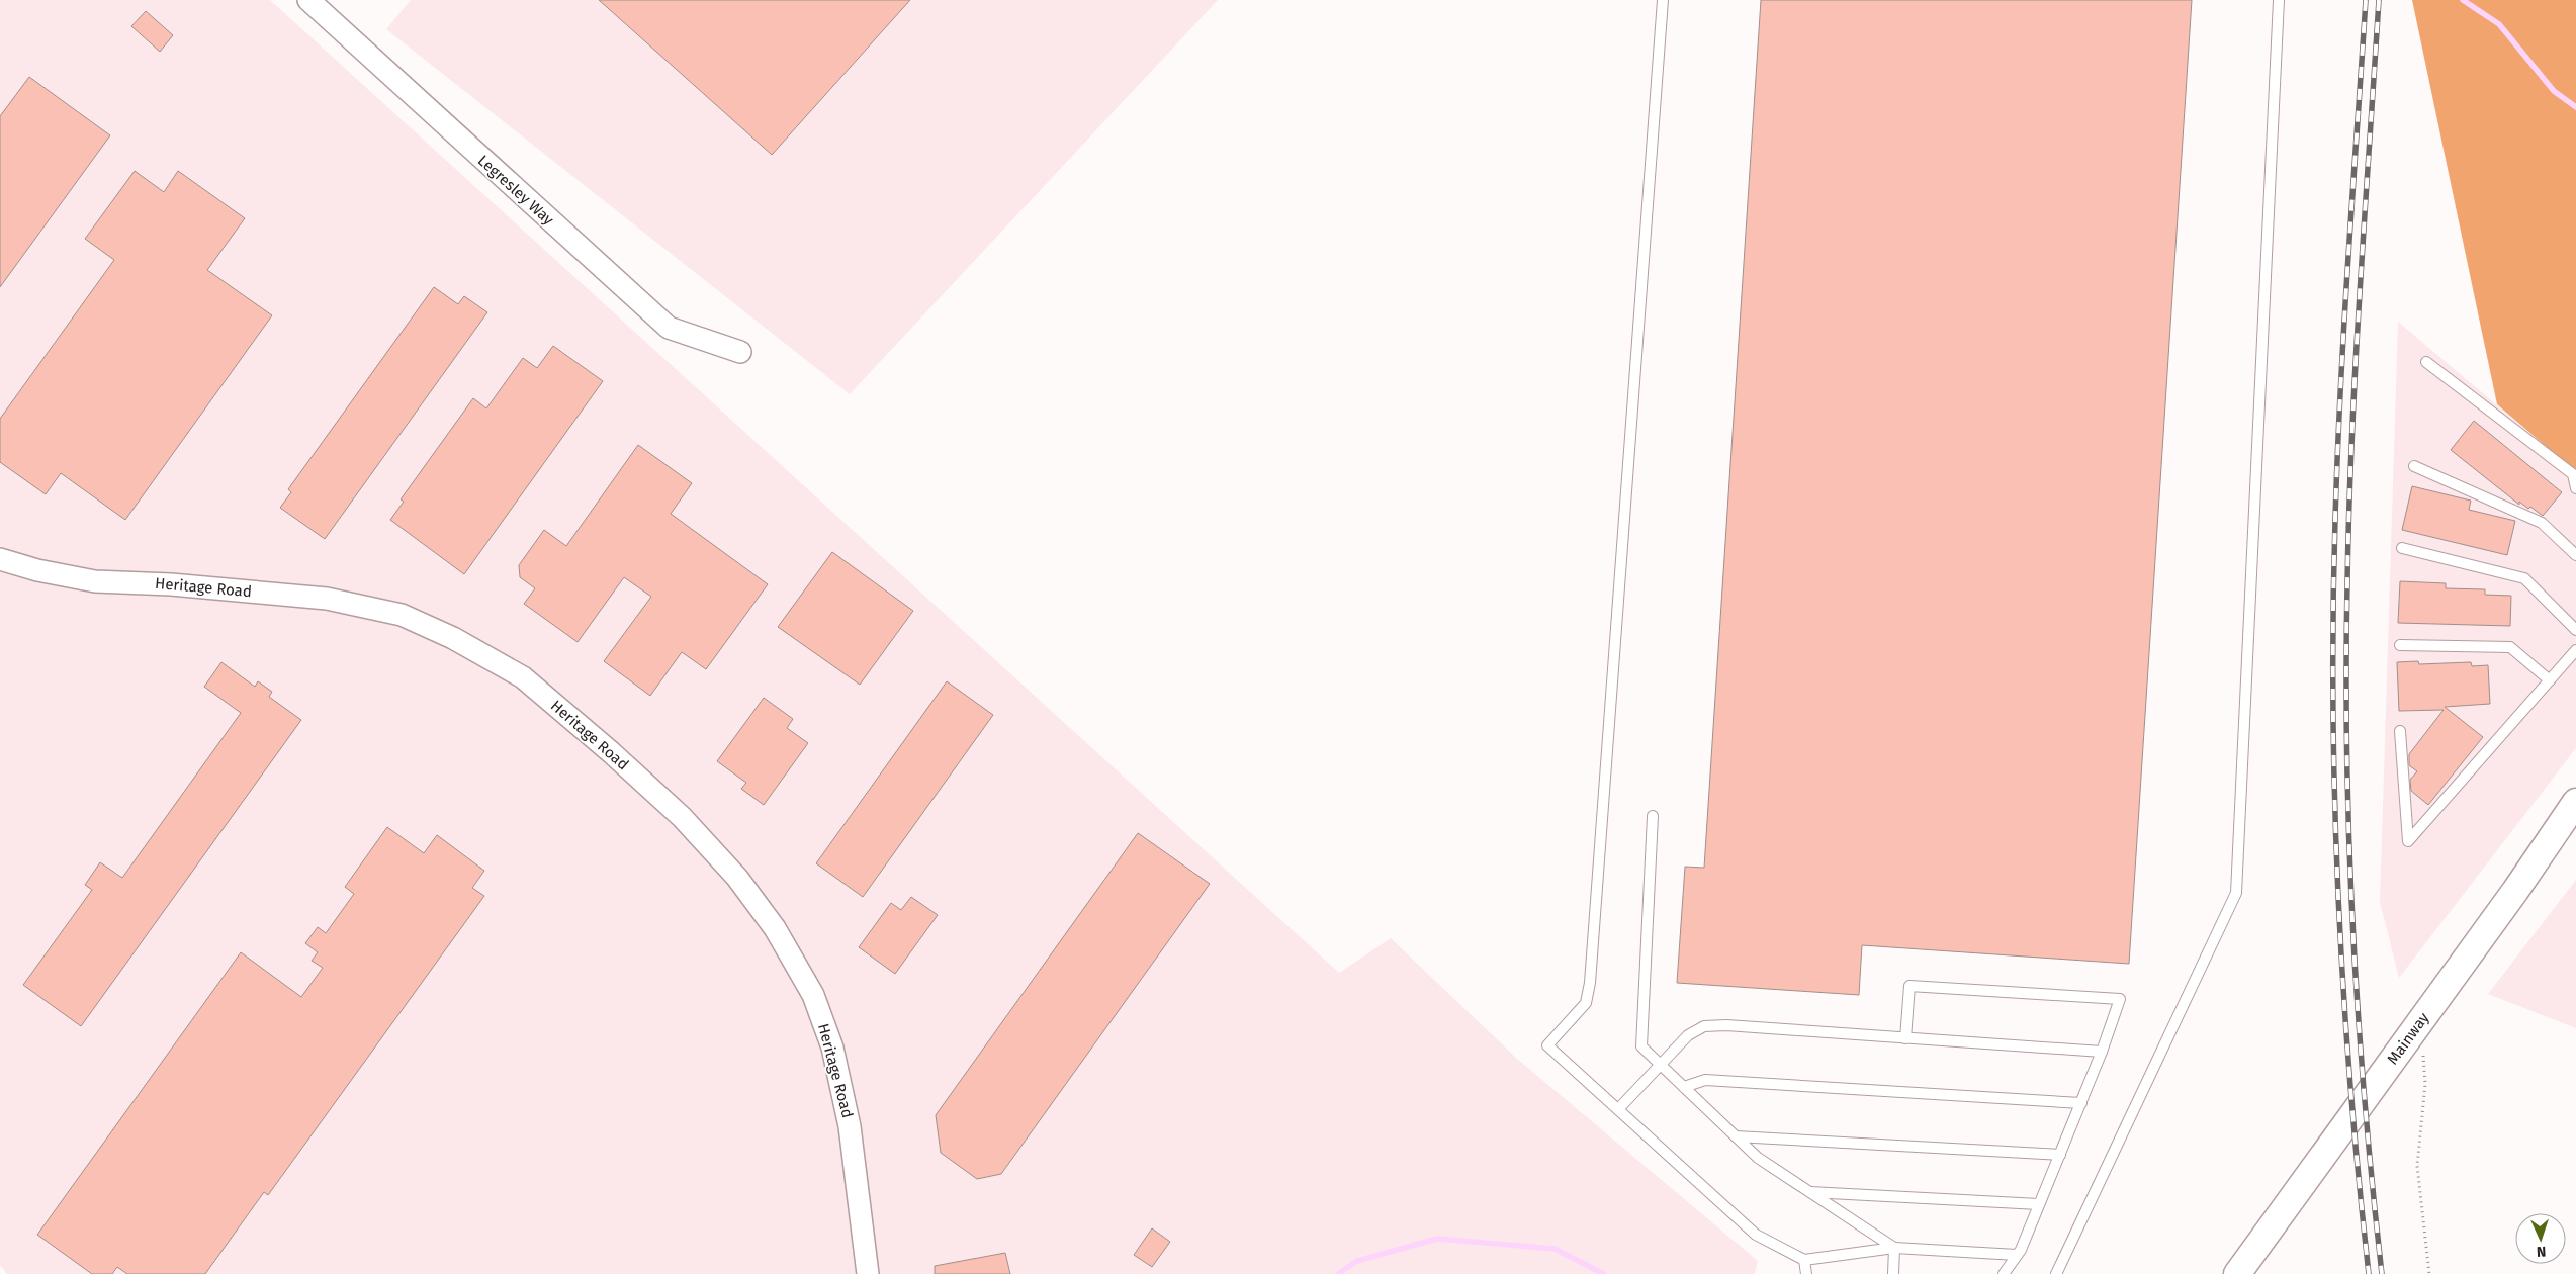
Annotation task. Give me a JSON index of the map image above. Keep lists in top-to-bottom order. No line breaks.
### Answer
{"streets":{"street":["Legresley Way","Heritage Road","Mainway"]},"north":"bottom"}
